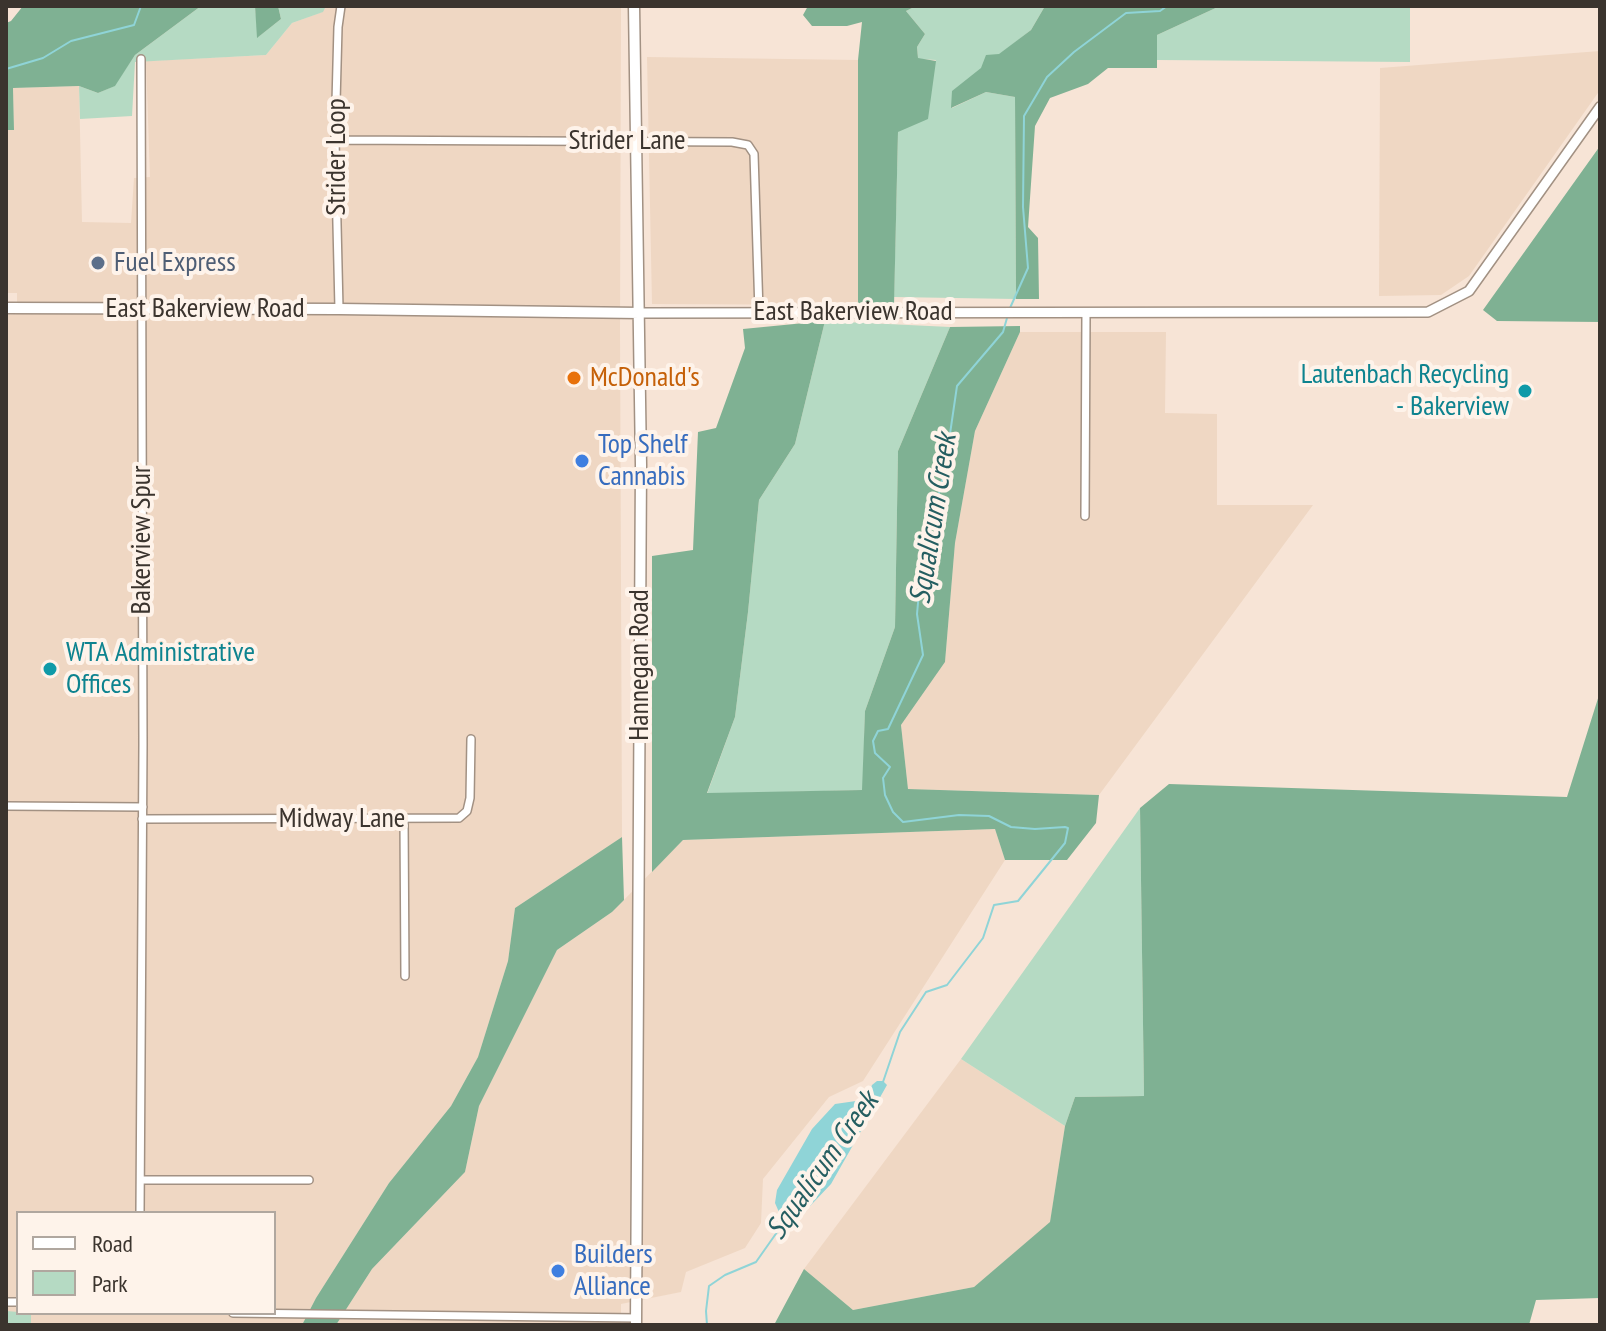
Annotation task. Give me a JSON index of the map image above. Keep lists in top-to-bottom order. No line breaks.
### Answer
{"streets":{"main road":["East Bakerview Road","Hannegan Road"],"street":["Strider Lane","Strider Loop","Bakerview Spur","Midway Lane"]},"crossings":[["Strider Lane","Strider Loop"],["Strider Lane","East Bakerview Road"],["Strider Lane","Hannegan Road"],["Strider Loop","East Bakerview Road"],["East Bakerview Road","Bakerview Spur"],["East Bakerview Road","Hannegan Road"],["Bakerview Spur","Midway Lane"]],"water":["Squalicum Creek"],"places":["Fuel Express","McDonald's","Lautenbach Recycling - Bakerview","Top Shelf Cannabis","WTA Administrative Offices","Builders Alliance"],"legend":["Road","Park"]}
